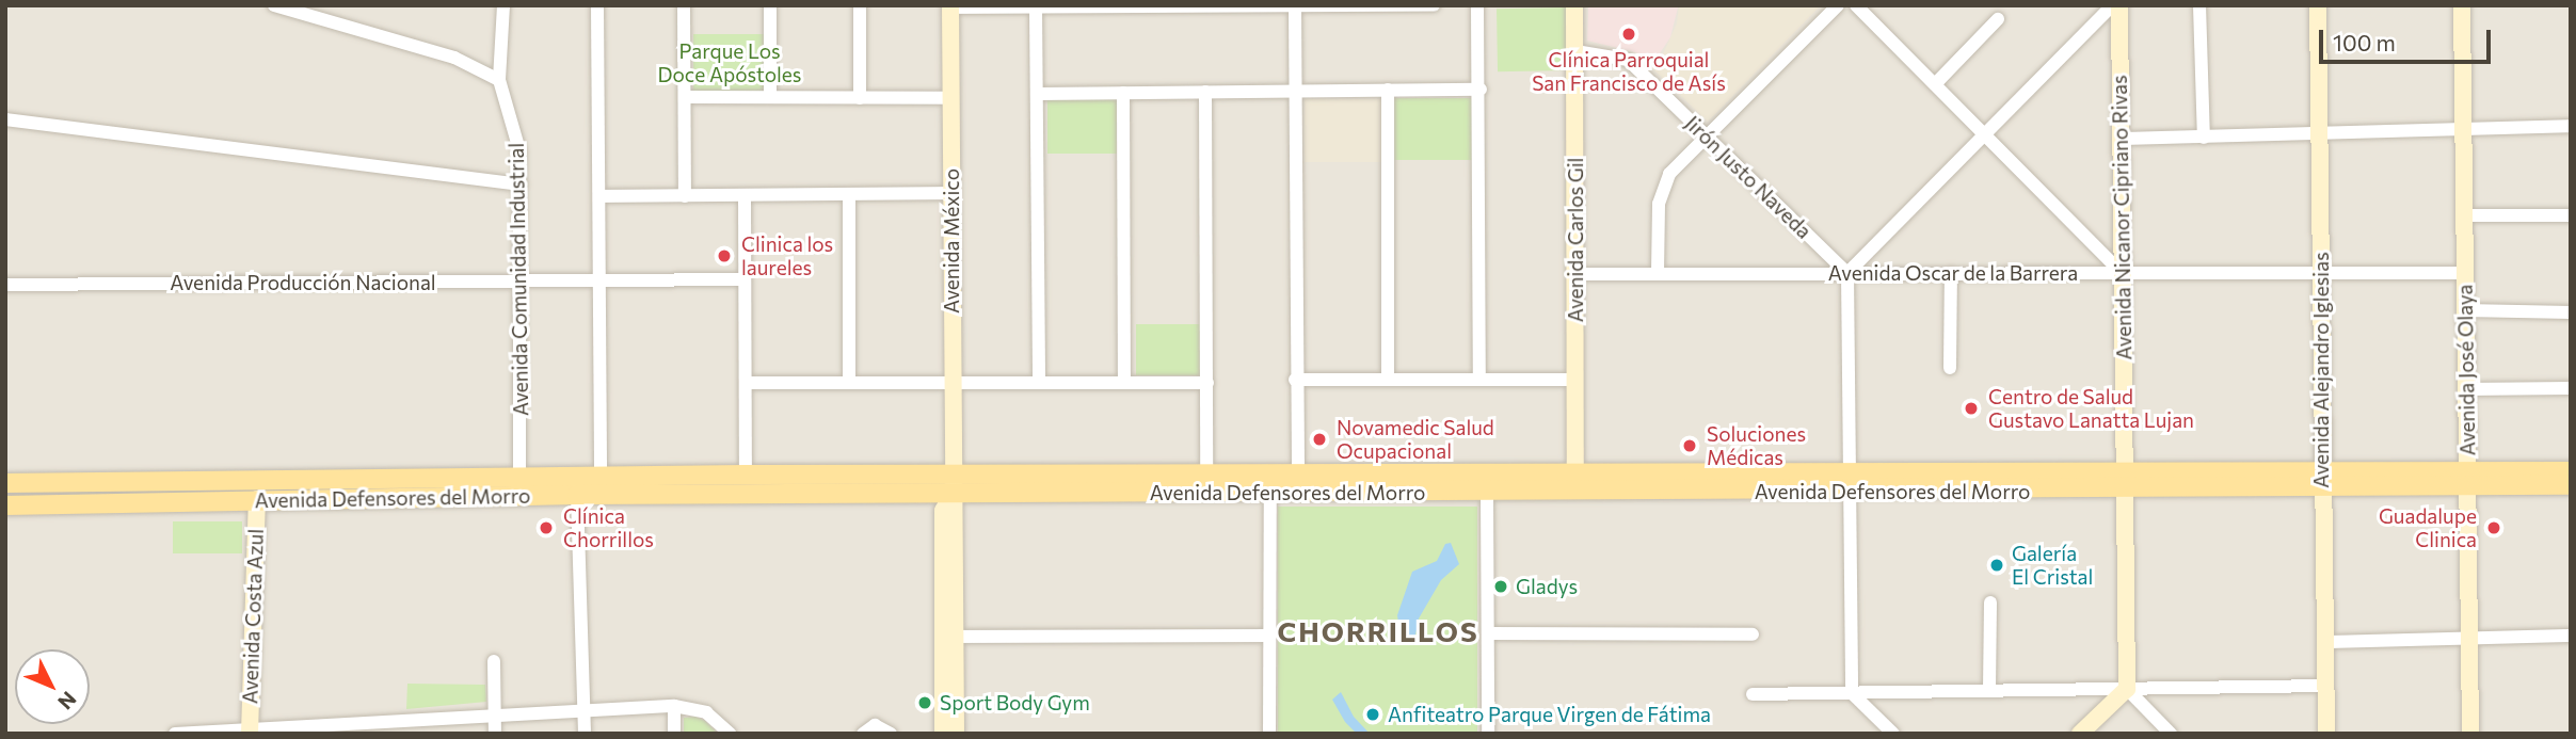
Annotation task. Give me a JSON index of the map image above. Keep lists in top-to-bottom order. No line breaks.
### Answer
{"streets":{"main road":["Avenida Defensores del Morro"],"street":["Jirón Justo Naveda","Avenida Nicanor Cipriano Rivas","Avenida Carlos Gil","Avenida México","Avenida Oscar de la Barrera","Avenida Comunidad Industrial","Avenida Producción Nacional","Avenida Alejandro Iglesias","Avenida José Olaya","Avenida Costa Azul"]},"crossings":[["Jirón Justo Naveda","Avenida Carlos Gil"],["Jirón Justo Naveda","Avenida Oscar de la Barrera"],["Avenida Nicanor Cipriano Rivas","Avenida Oscar de la Barrera"],["Avenida Nicanor Cipriano Rivas","Avenida Defensores del Morro"],["Avenida Carlos Gil","Avenida Oscar de la Barrera"],["Avenida Carlos Gil","Avenida Defensores del Morro"],["Avenida México","Avenida Defensores del Morro"],["Avenida Oscar de la Barrera","Avenida Alejandro Iglesias"],["Avenida Oscar de la Barrera","Avenida José Olaya"],["Avenida Comunidad Industrial","Avenida Producción Nacional"],["Avenida Comunidad Industrial","Avenida Defensores del Morro"],["Avenida Alejandro Iglesias","Avenida Defensores del Morro"],["Avenida José Olaya","Avenida Defensores del Morro"],["Avenida Defensores del Morro","Avenida Costa Azul"]],"districts":["CHORRILLOS"],"parks":["Parque Los Doce Apóstoles"],"places":["Clínica Parroquial San Francisco de Asís","Clinica los laureles","Centro de Salud Gustavo Lanatta Lujan","Novamedic Salud Ocupacional","Soluciones Médicas","Clínica Chorrillos","Guadalupe Clinica","Galería El Cristal","Gladys","Sport Body Gym","Anfiteatro Parque Virgen de Fátima"],"scale_bar":"100 m","north":"bottom right"}
